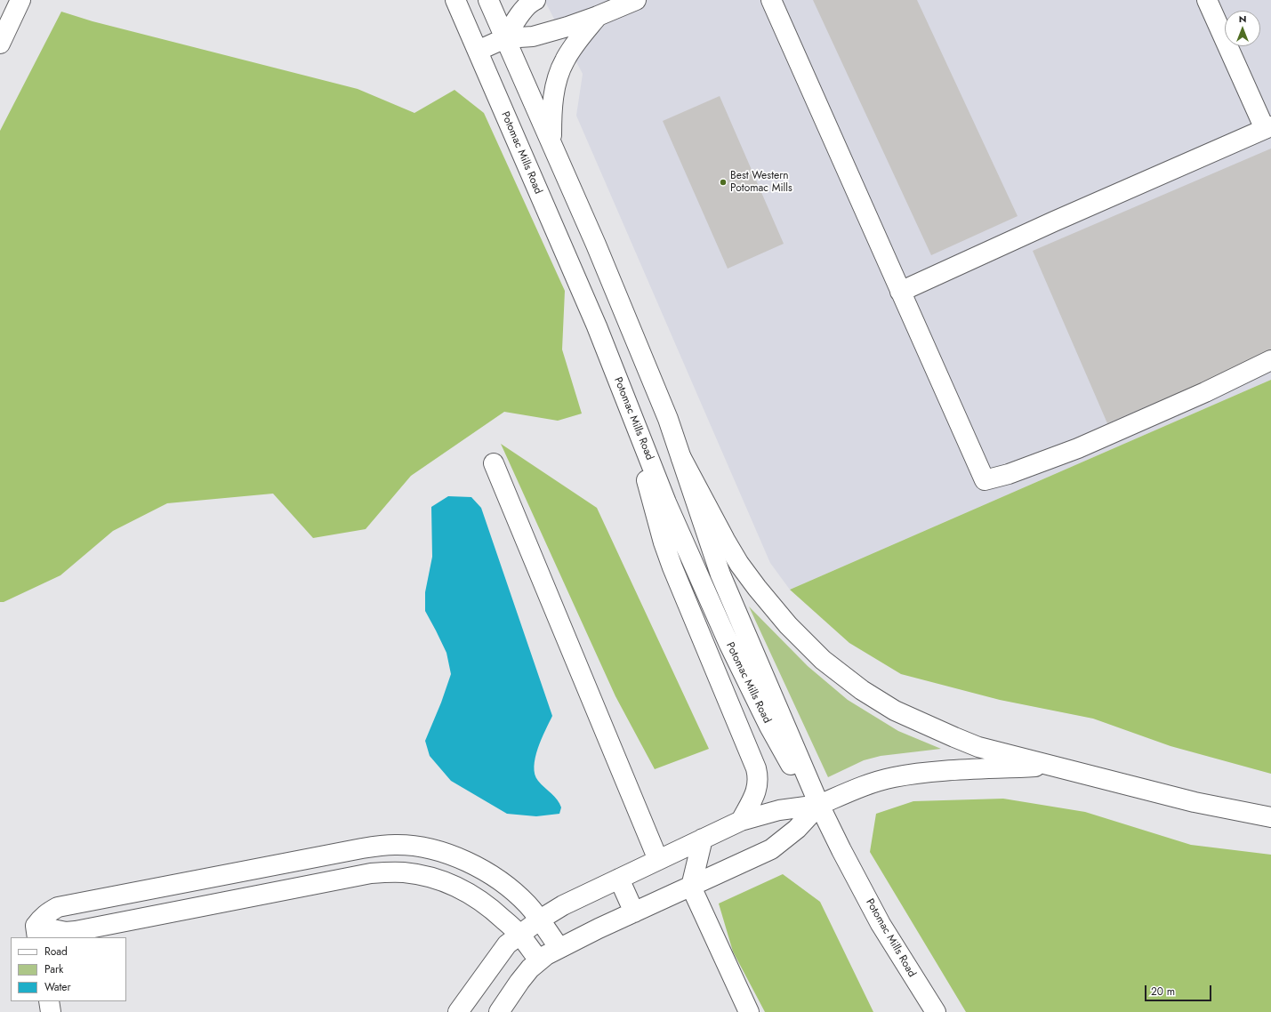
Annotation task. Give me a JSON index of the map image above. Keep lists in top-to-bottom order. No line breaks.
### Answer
{"streets":{"main road":["Potomac Mills Road"]},"places":["Best Western Potomac Mills"],"legend":["Road","Park","Water"],"scale_bar":"20 m","north":"top"}
